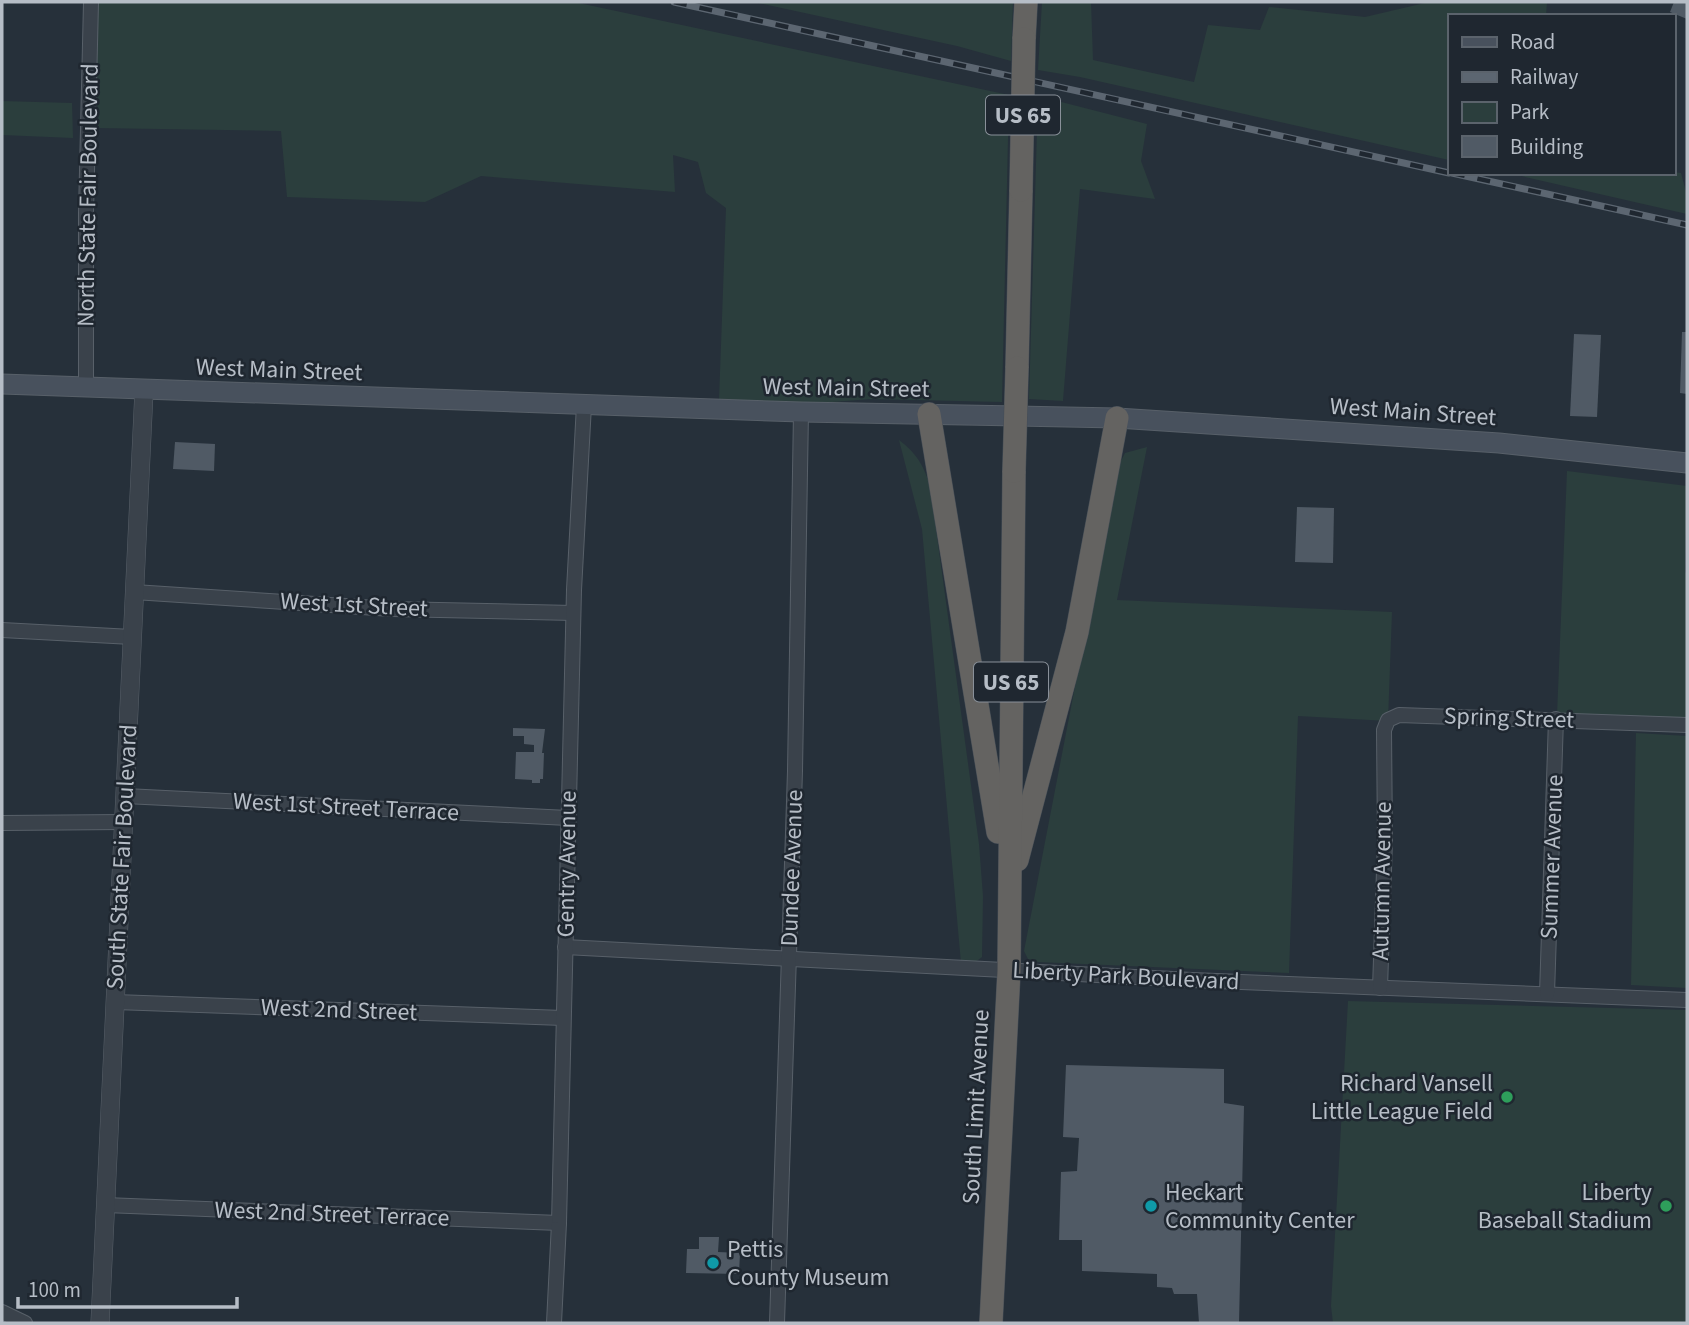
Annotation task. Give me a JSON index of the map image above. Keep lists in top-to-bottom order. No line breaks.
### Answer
{"streets":{"highway":["US 65","South Limit Avenue"],"main road":["West Main Street"],"street":["North State Fair Boulevard","West 1st Street","Spring Street","West 1st Street Terrace","South State Fair Boulevard","Summer Avenue","Gentry Avenue","Dundee Avenue","Autumn Avenue","Liberty Park Boulevard","West 2nd Street","West 2nd Street Terrace"]},"crossings":[["US 65","South Limit Avenue"],["North State Fair Boulevard","West Main Street"],["West Main Street","South State Fair Boulevard"],["West Main Street","Gentry Avenue"],["West Main Street","Dundee Avenue"],["West 1st Street","South State Fair Boulevard"],["West 1st Street","Gentry Avenue"],["Spring Street","Summer Avenue"],["Spring Street","Autumn Avenue"],["West 1st Street Terrace","South State Fair Boulevard"],["West 1st Street Terrace","Gentry Avenue"],["South State Fair Boulevard","West 2nd Street"],["South State Fair Boulevard","West 2nd Street Terrace"],["Summer Avenue","Liberty Park Boulevard"],["Gentry Avenue","Liberty Park Boulevard"],["Gentry Avenue","West 2nd Street"],["Gentry Avenue","West 2nd Street Terrace"],["Dundee Avenue","Liberty Park Boulevard"],["Autumn Avenue","Liberty Park Boulevard"],["Liberty Park Boulevard","South Limit Avenue"]],"places":["Richard Vansell Little League Field","Heckart Community Center","Liberty Baseball Stadium","Pettis County Museum"],"legend":["Road","Railway","Park","Building"],"scale_bar":"100 m"}
